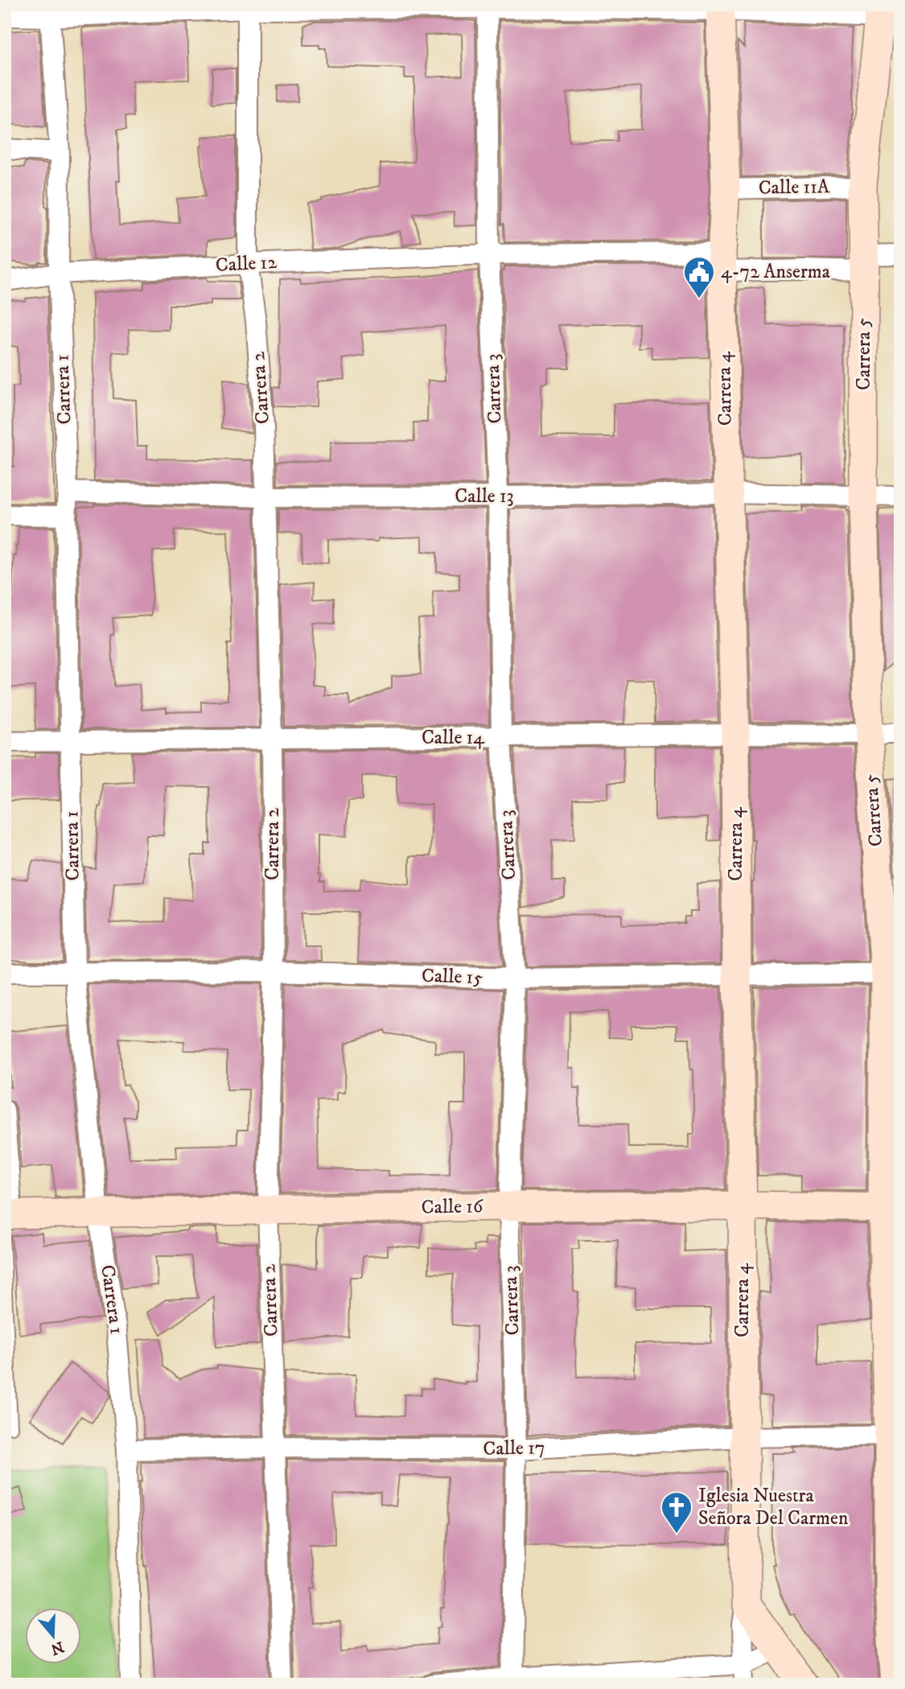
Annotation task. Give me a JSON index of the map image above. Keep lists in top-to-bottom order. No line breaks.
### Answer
{"streets":{"street":["Calle 11A","Calle 12","Carrera 5","Carrera 2","Carrera 3","Carrera 4","Carrera 1","Calle 13","Calle 14","Calle 15","Calle 16","Calle 17"]},"crossings":[["Calle 11A","Carrera 5"],["Calle 11A","Carrera 4"],["Calle 12","Carrera 2"],["Calle 12","Carrera 3"],["Calle 12","Carrera 4"],["Calle 12","Carrera 1"],["Carrera 5","Calle 13"],["Carrera 5","Calle 14"],["Carrera 5","Calle 15"],["Carrera 5","Calle 16"],["Carrera 5","Calle 17"],["Carrera 2","Calle 13"],["Carrera 2","Calle 14"],["Carrera 2","Calle 15"],["Carrera 2","Calle 16"],["Carrera 2","Calle 17"],["Carrera 3","Calle 13"],["Carrera 3","Calle 14"],["Carrera 3","Calle 15"],["Carrera 3","Calle 16"],["Carrera 3","Calle 17"],["Carrera 4","Calle 13"],["Carrera 4","Calle 14"],["Carrera 4","Calle 15"],["Carrera 4","Calle 16"],["Carrera 4","Calle 17"],["Carrera 1","Calle 13"],["Carrera 1","Calle 14"],["Carrera 1","Calle 15"],["Carrera 1","Calle 16"],["Carrera 1","Calle 17"]],"places":{"public building":["4-72 Anserma"],"church":["Iglesia Nuestra Señora Del Carmen"]},"north":"bottom"}
